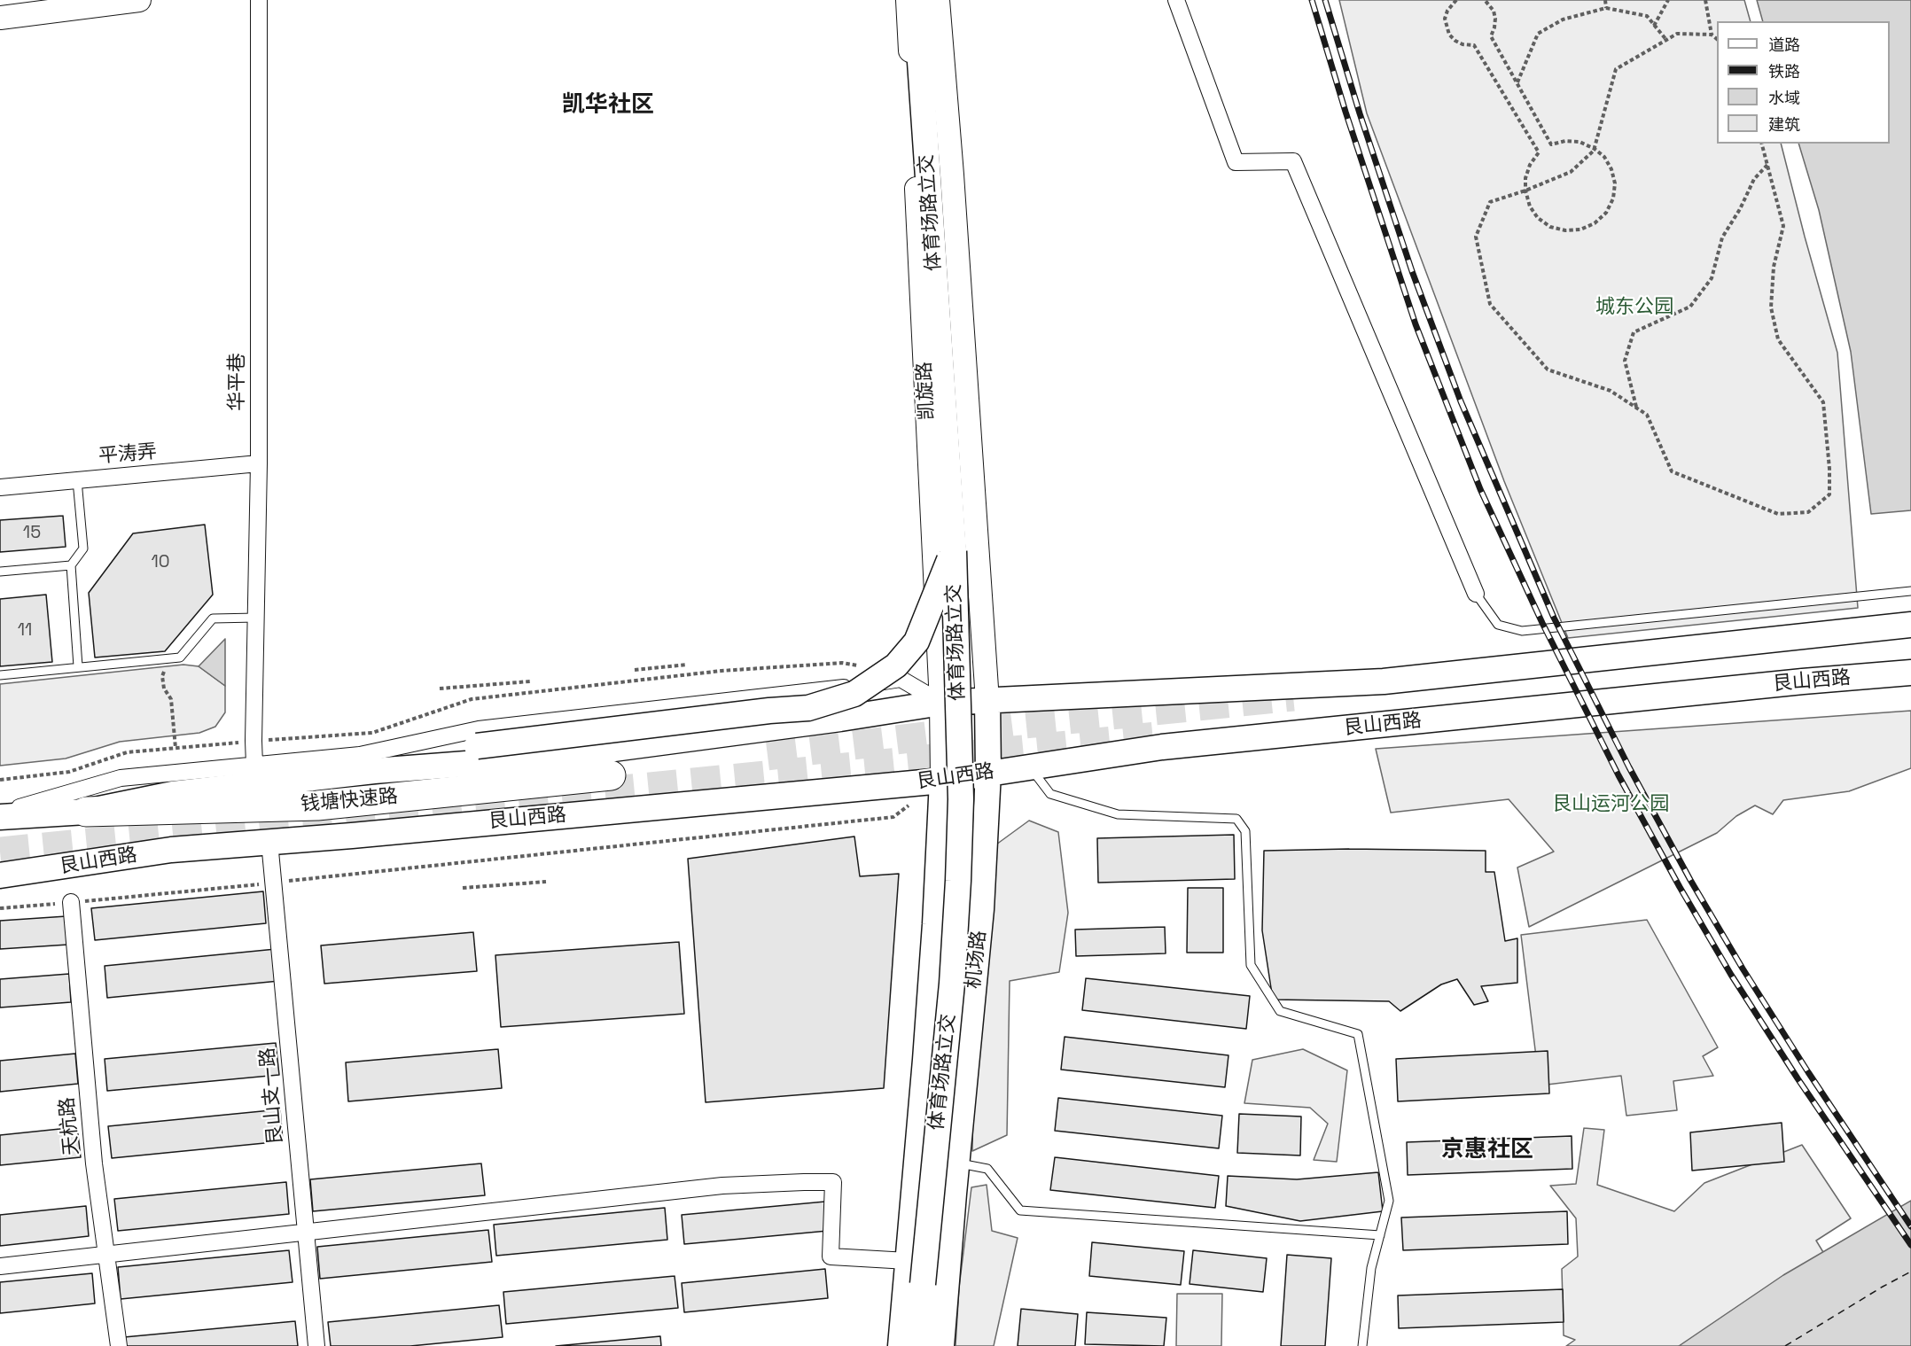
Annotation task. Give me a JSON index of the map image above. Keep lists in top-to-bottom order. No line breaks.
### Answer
{"streets":{"highway":["钱塘快速路"],"main road":["体育场路立交","凯旋路","艮山西路","机场路"],"street":["华平巷","平涛弄","艮山支一路","天杭路"]},"crossings":[["华平巷","平涛弄"],["凯旋路","艮山西路"],["凯旋路","机场路"],["艮山西路","机场路"],["艮山西路","艮山支一路"]],"districts":["凯华社区","京惠社区"],"parks":["城东公园","艮山运河公园"],"house_numbers":["15","10","11"],"legend":["道路","铁路","水域","建筑"]}
